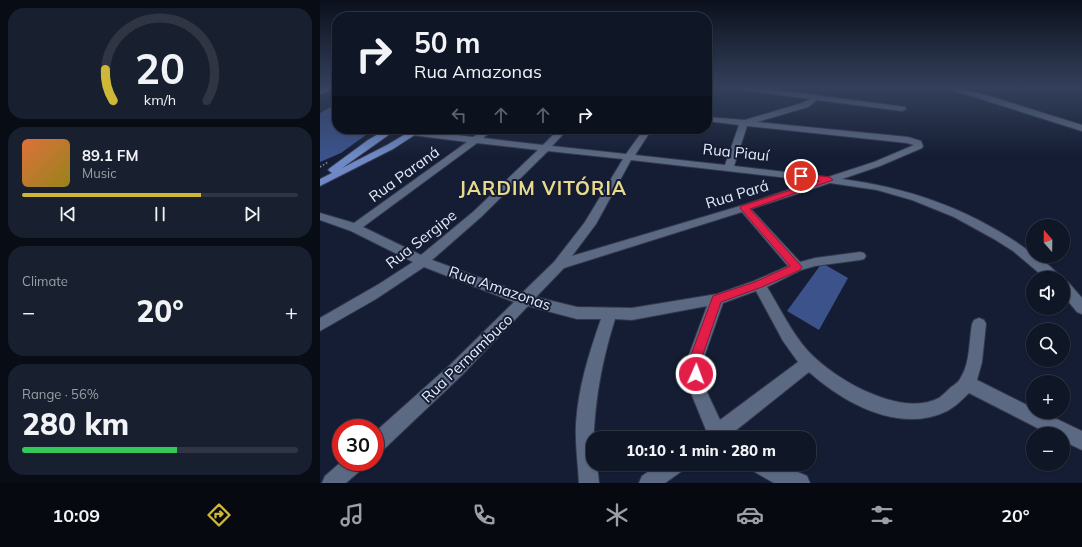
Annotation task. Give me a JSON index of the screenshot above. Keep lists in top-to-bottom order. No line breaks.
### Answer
{"streets":{"street":["Rua Piauí","Rua Paraná","Rua Pará","Rua Sergipe","Rua Amazonas","Rua Pernambuco"]},"crossings":[["Rua Piauí","Rua Paraná"],["Rua Piauí","Rua Pará"],["Rua Piauí","Rua Sergipe"],["Rua Piauí","Rua Pernambuco"],["Rua Paraná","Rua Amazonas"],["Rua Pará","Rua Pernambuco"],["Rua Sergipe","Rua Amazonas"],["Rua Amazonas","Rua Pernambuco"]],"districts":["JARDIM VITÓRIA"],"north":"top","page":{"turn":["50 m","Rua Amazonas"],"song":["89.1 FM","Music"],"map_buttons":["+","−"],"tile":["Climate",["Range · 56%","280 km"]],"heat":["−","20°","+"],"limit":"30","trip":"10:10 · 1 min · 280 m","tabs":["10:09","20°"],"gauge":["20","km/h"]}}
